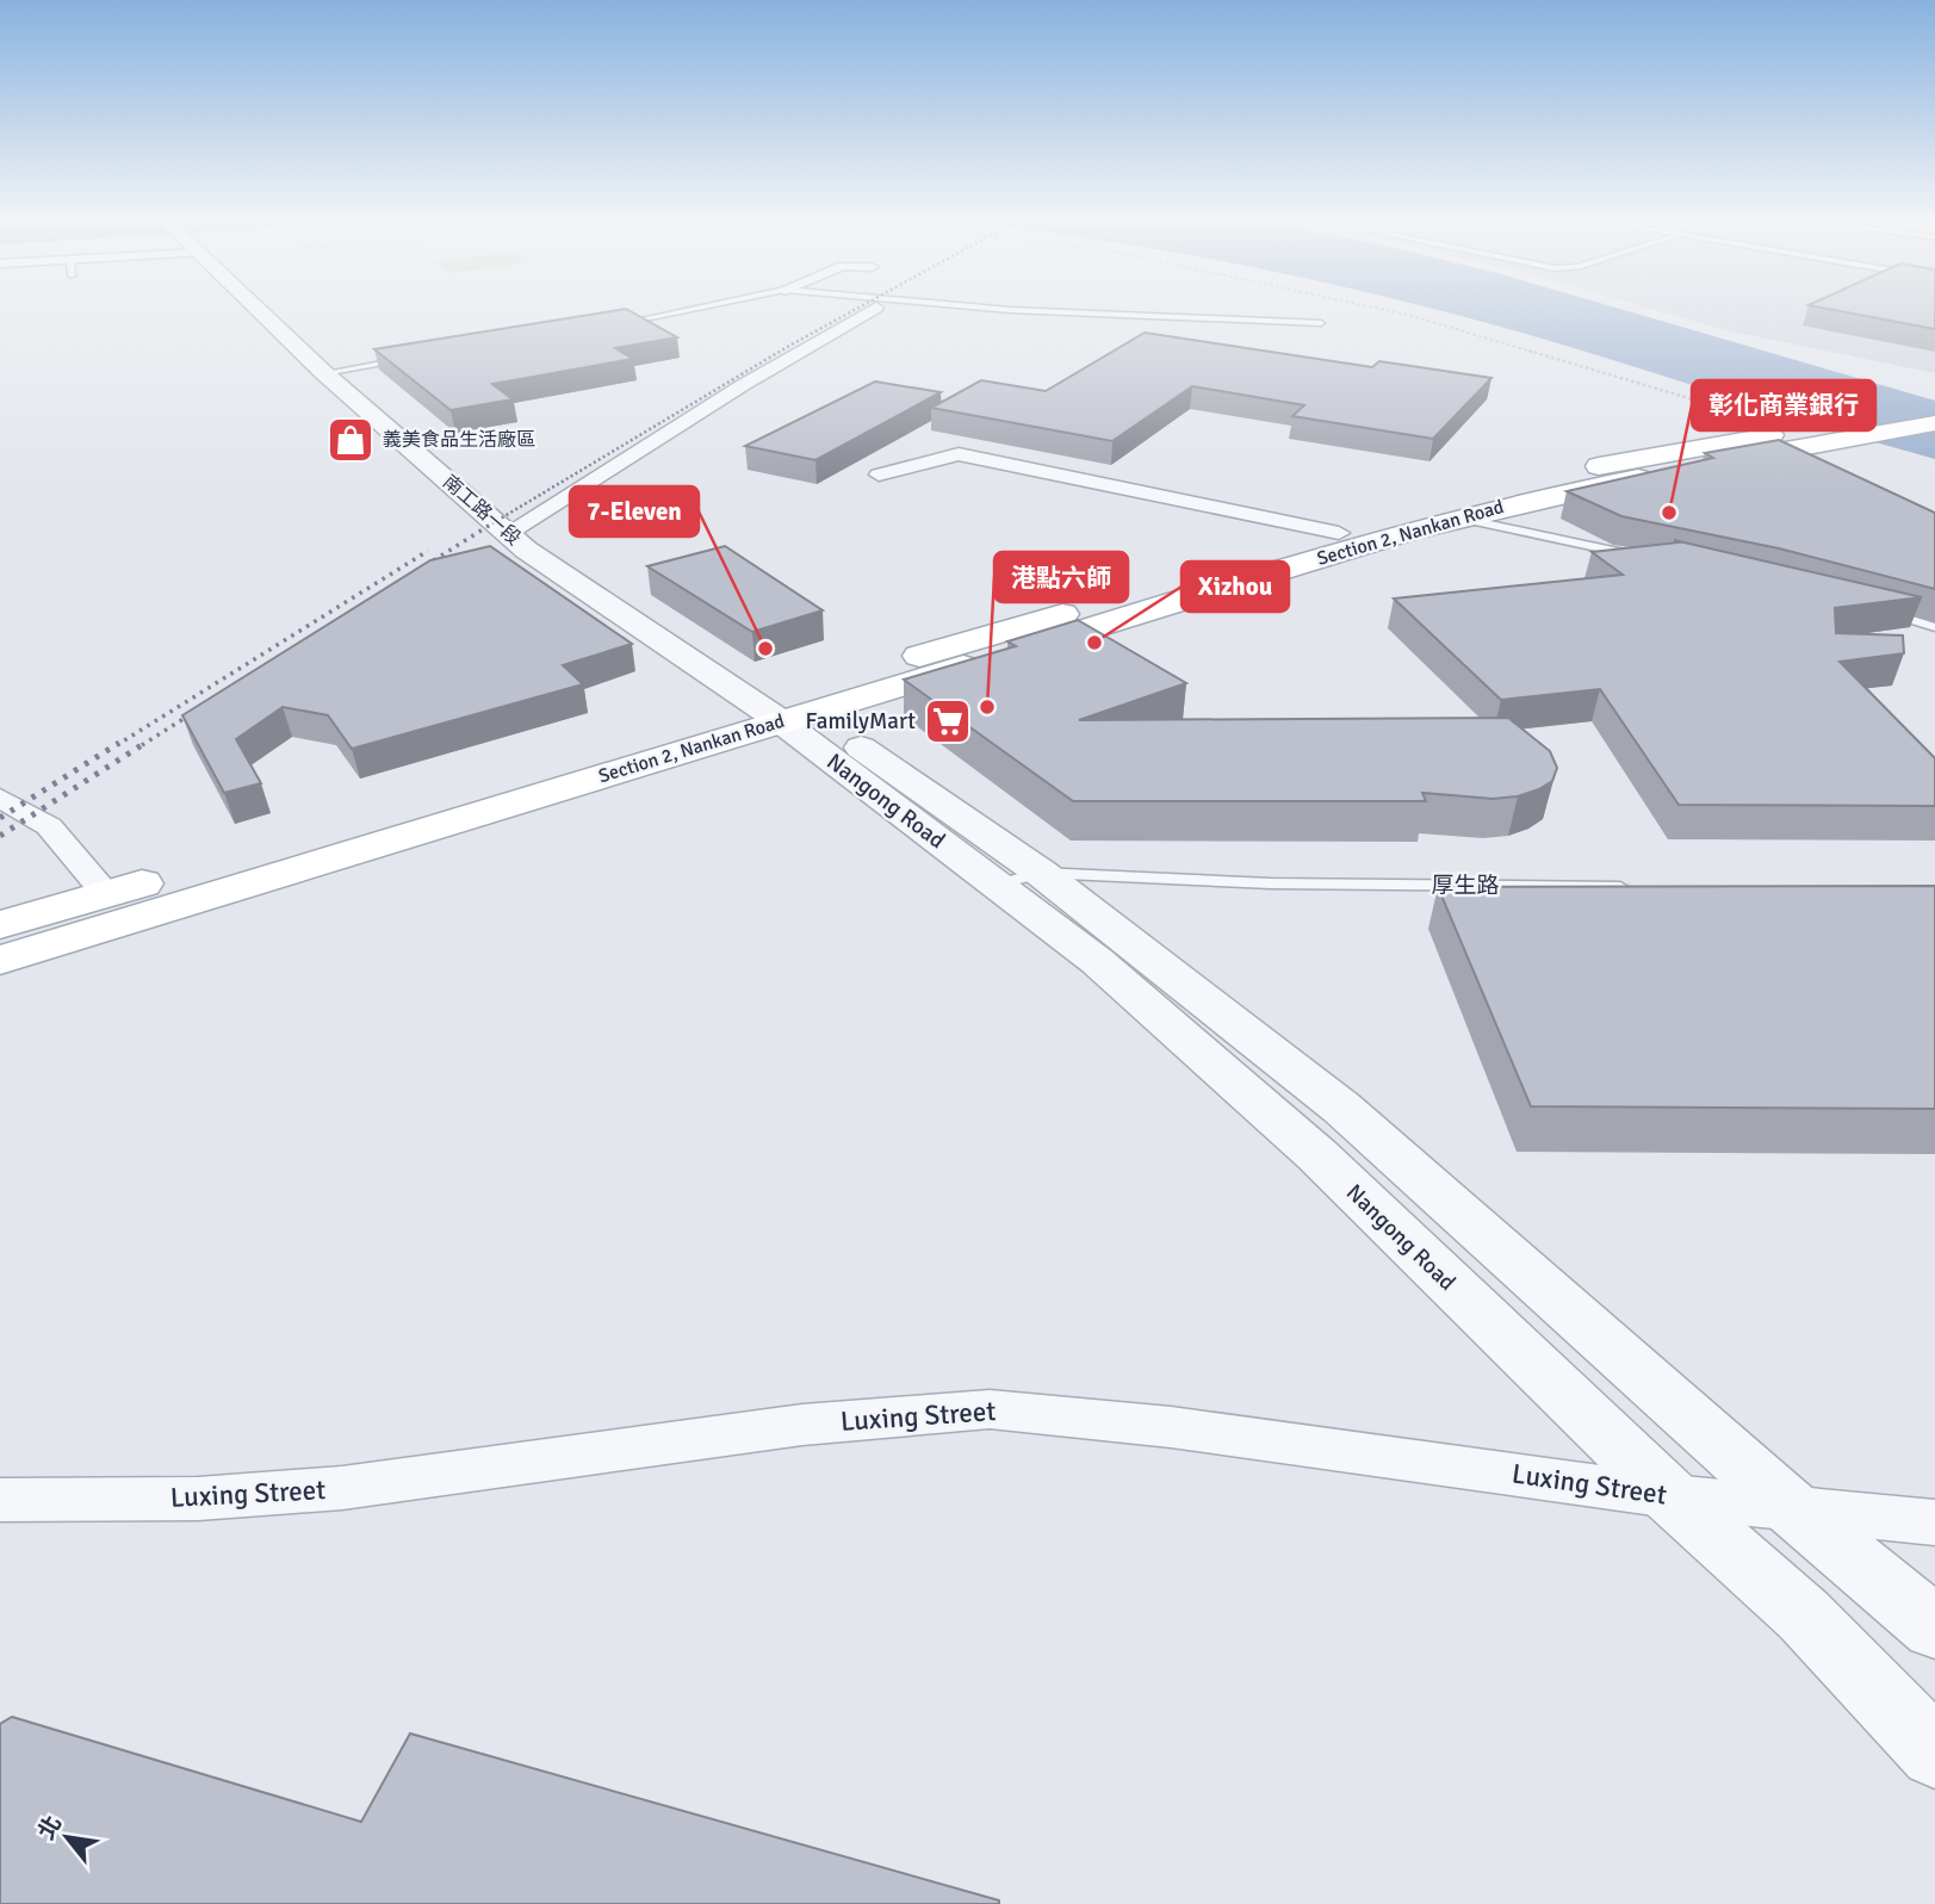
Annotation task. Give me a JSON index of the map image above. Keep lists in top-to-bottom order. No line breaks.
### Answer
{"streets":{"main road":["Section 2, Nankan Road"],"street":["南工路一段","Nangong Road","Luxing Street"],"lane":["厚生路"]},"crossings":[["南工路一段","Section 2, Nankan Road"],["南工路一段","Nangong Road"],["Section 2, Nankan Road","Nangong Road"],["Nangong Road","厚生路"],["Nangong Road","Luxing Street"]],"places":{"shop":["義美食品生活廠區"],"other":["彰化商業銀行","Xizhou","7-Eleven","港點六師"],"supermarket":["FamilyMart"]},"north":"top left"}
